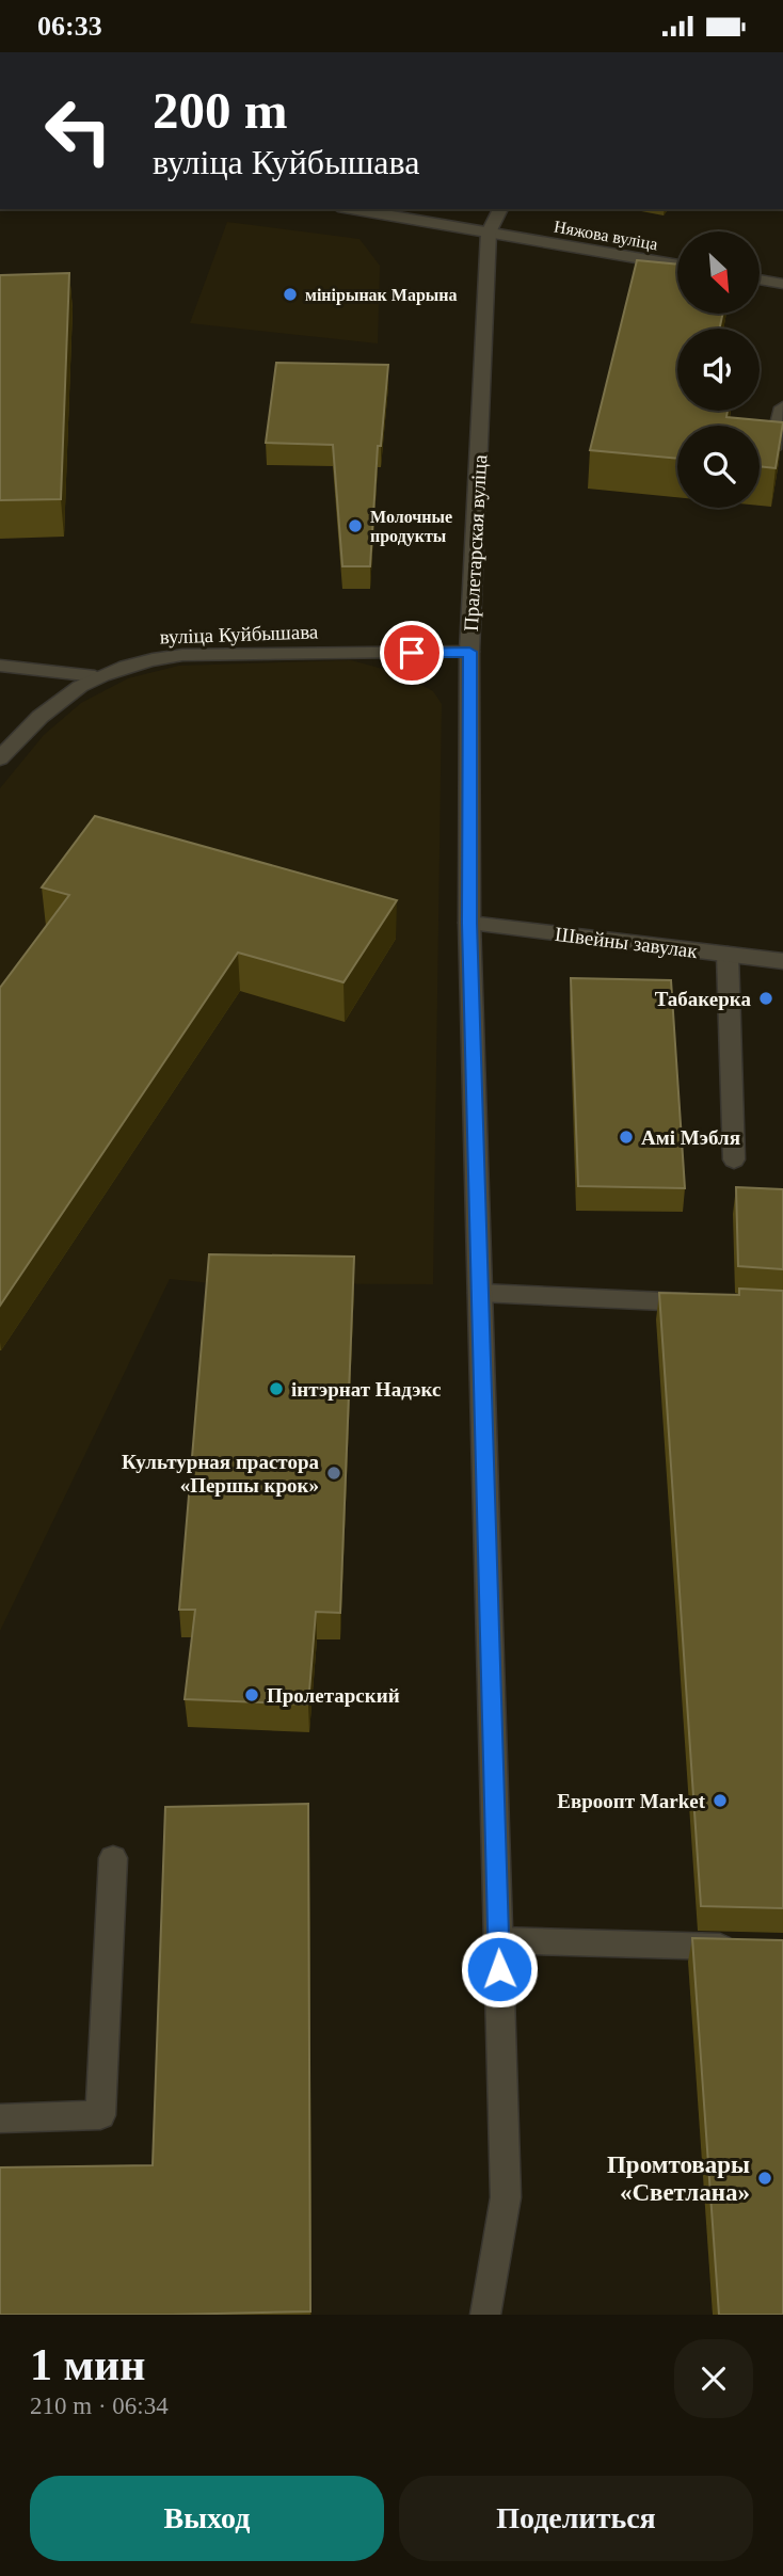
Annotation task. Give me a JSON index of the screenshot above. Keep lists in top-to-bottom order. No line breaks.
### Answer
{"streets":{"main road":["Няжова вуліца","Пралетарская вуліца","вуліца Куйбышава","Швейны завулак"]},"crossings":[["Няжова вуліца","Пралетарская вуліца"],["Пралетарская вуліца","вуліца Куйбышава"],["Пралетарская вуліца","Швейны завулак"]],"places":["мінірынак Марына","Молочные продукты","Табакерка","Амі Мэбля","інтэрнат Надэкс","Культурная прастора «Першы крок»","Пролетарский","Евроопт Market","Промтовары «Светлана»"],"north":"bottom right","page":{"status":"06:33","turn":["200 m","вуліца Куйбышава"],"heading":["1 мин","210 m · 06:34"],"buttons":["Выход","Поделиться"]}}
